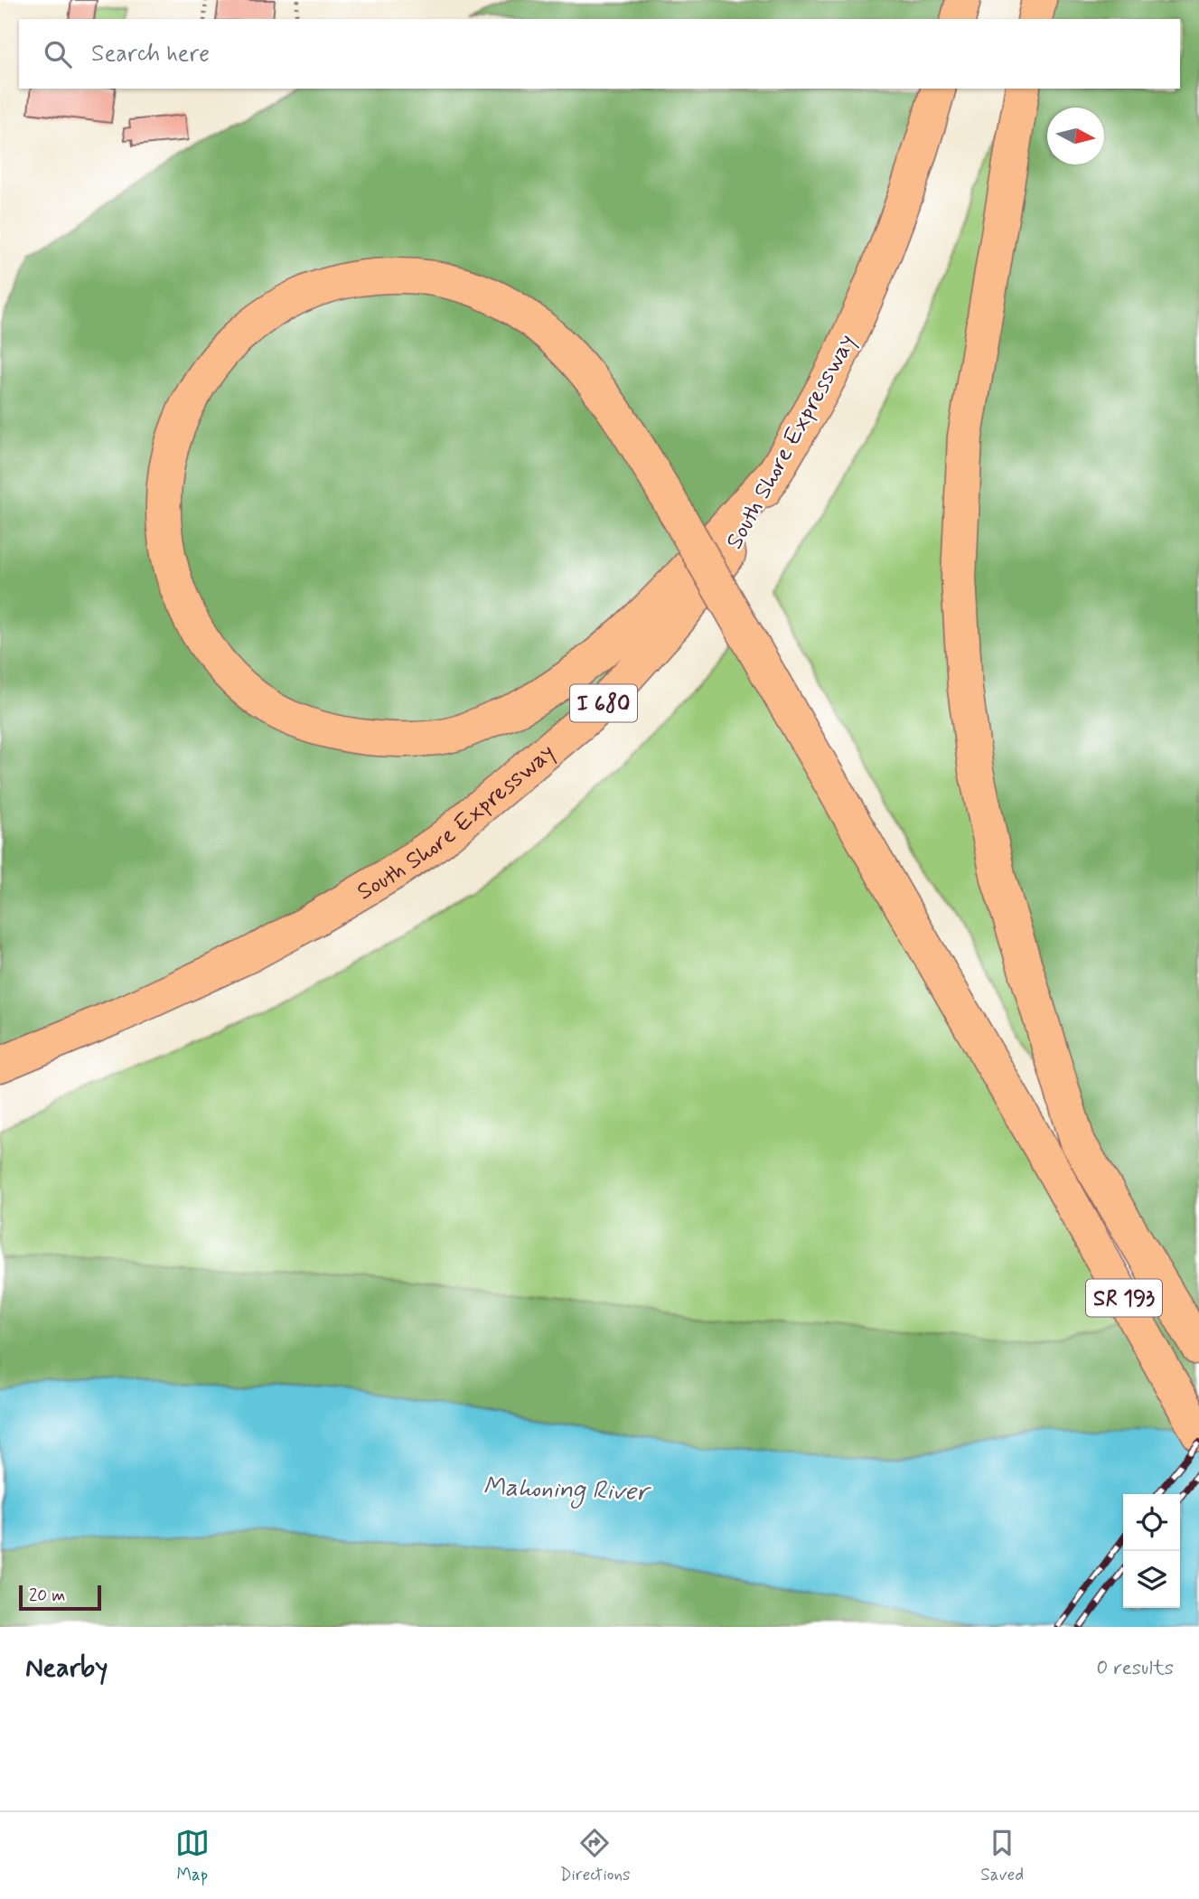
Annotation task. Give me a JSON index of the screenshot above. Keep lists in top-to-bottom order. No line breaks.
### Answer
{"streets":{"highway":["South Shore Expressway","I 680","SR 193"]},"crossings":[["South Shore Expressway","SR 193"]],"water":["Mahoning River"],"scale_bar":"20 m","north":"right","page":{"search":"Search here","scale":"20 m","heading":["Nearby","0 results"],"nav":["Map","Directions","Saved"]}}
